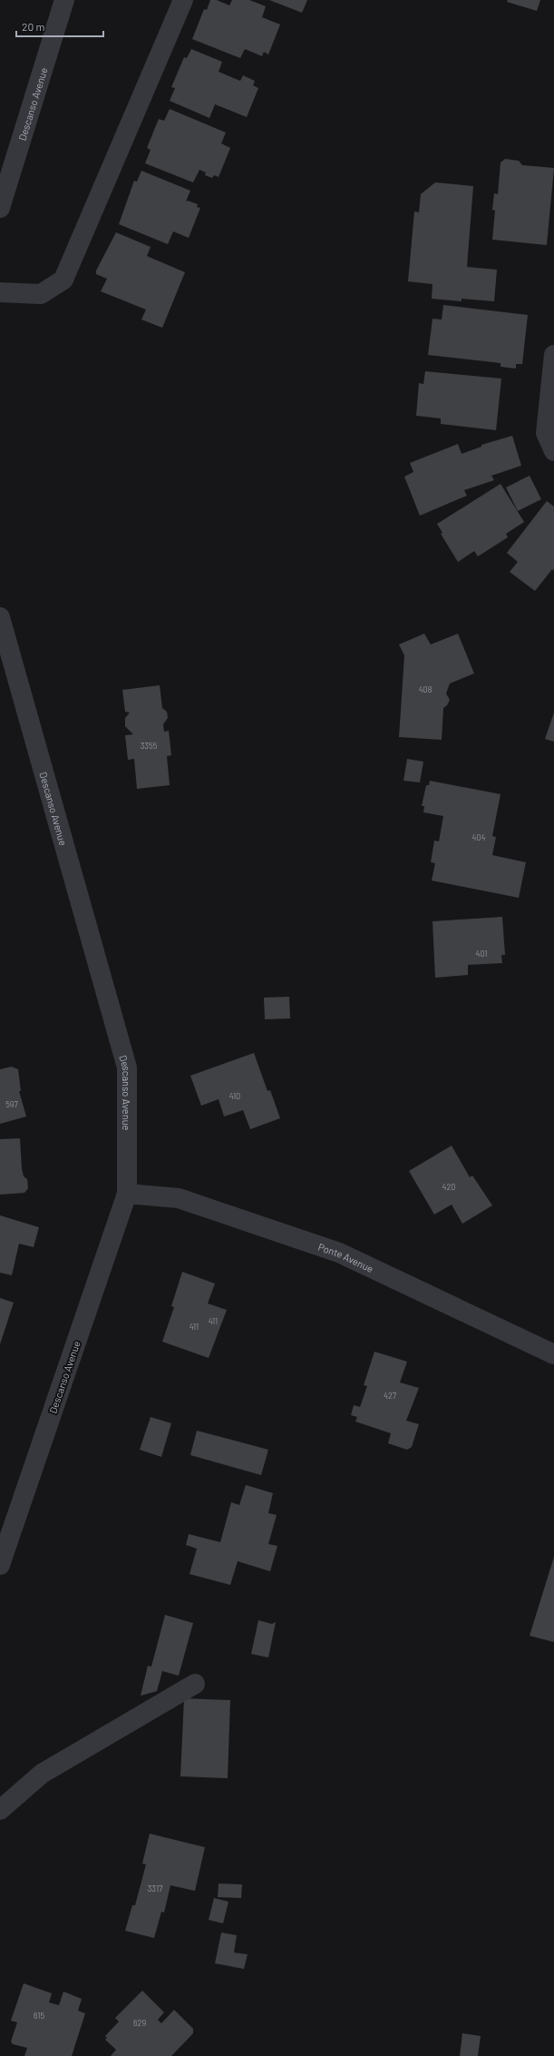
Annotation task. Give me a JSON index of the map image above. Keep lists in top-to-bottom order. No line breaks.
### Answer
{"streets":{"street":["Descanso Avenue","Ponte Avenue"]},"crossings":[["Descanso Avenue","Ponte Avenue"]],"house_numbers":["408","3355","404","401","410","597","420","411","411","427","3317","615","629"],"scale_bar":"20 m"}
